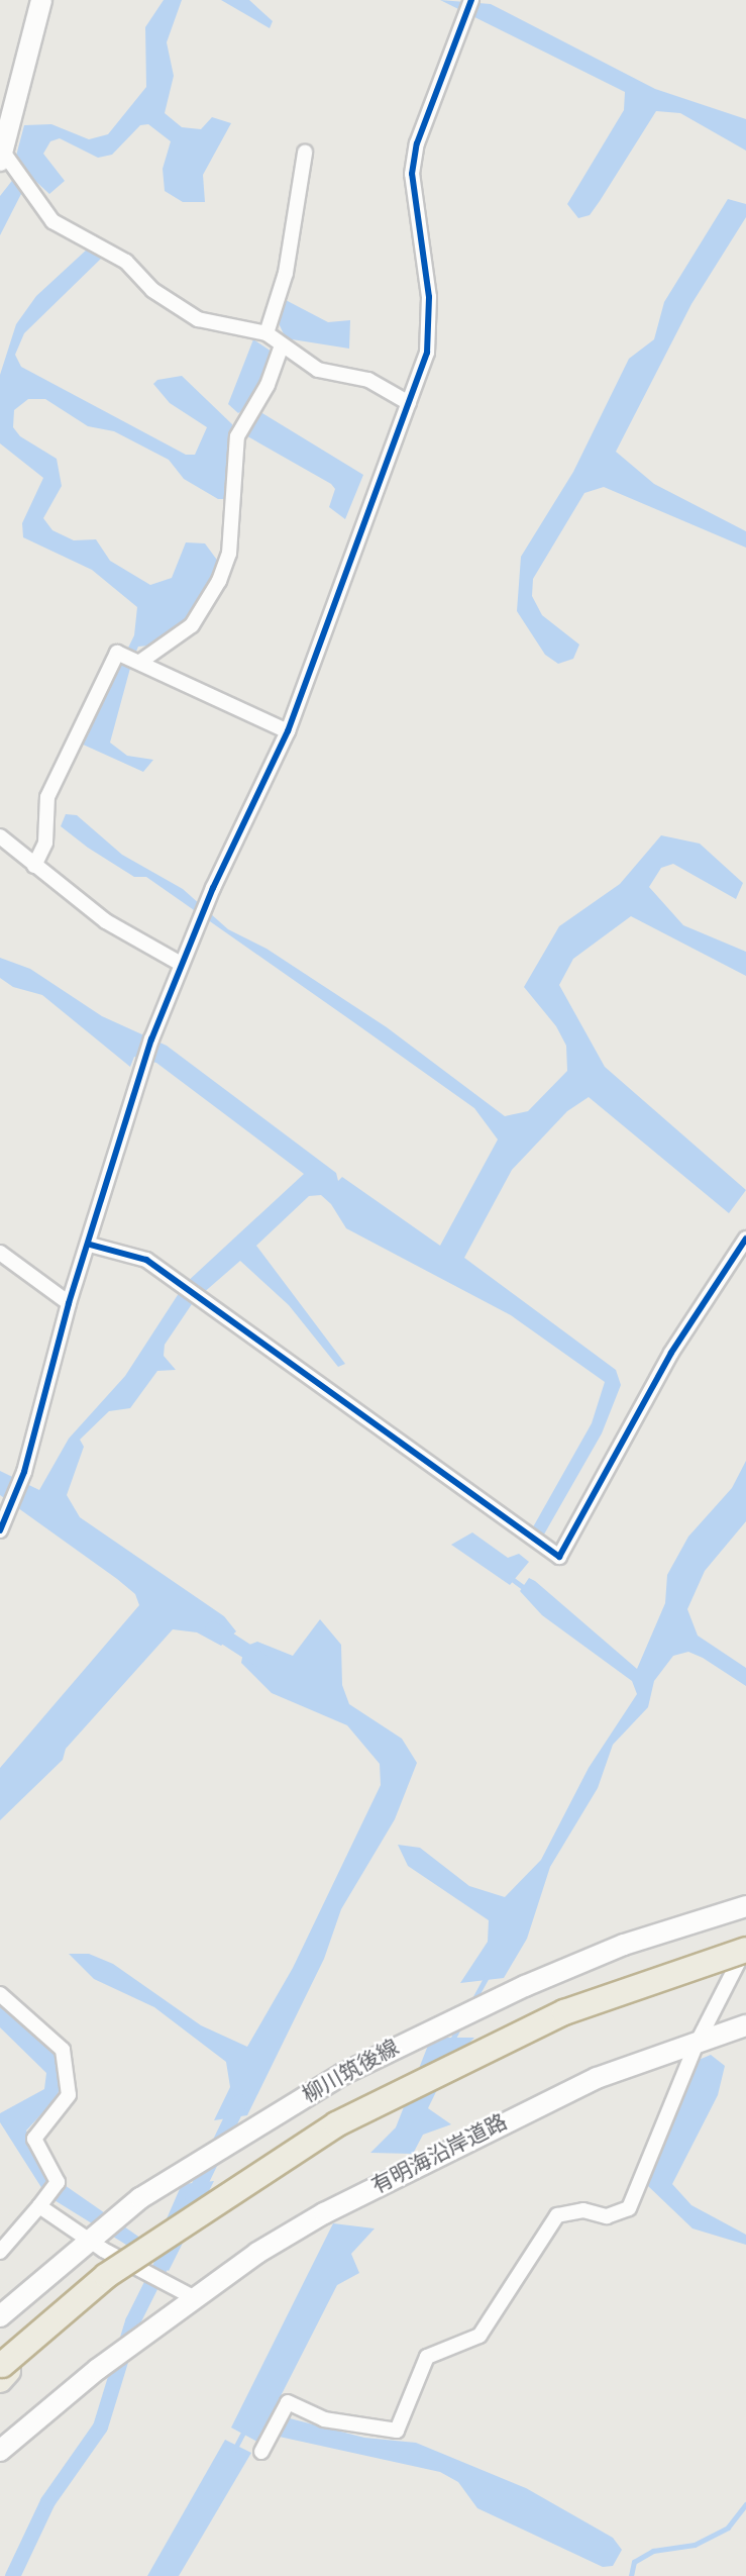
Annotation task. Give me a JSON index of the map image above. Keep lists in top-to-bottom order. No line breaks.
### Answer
{"streets":{"main road":["柳川筑後線","有明海沿岸道路"]}}
